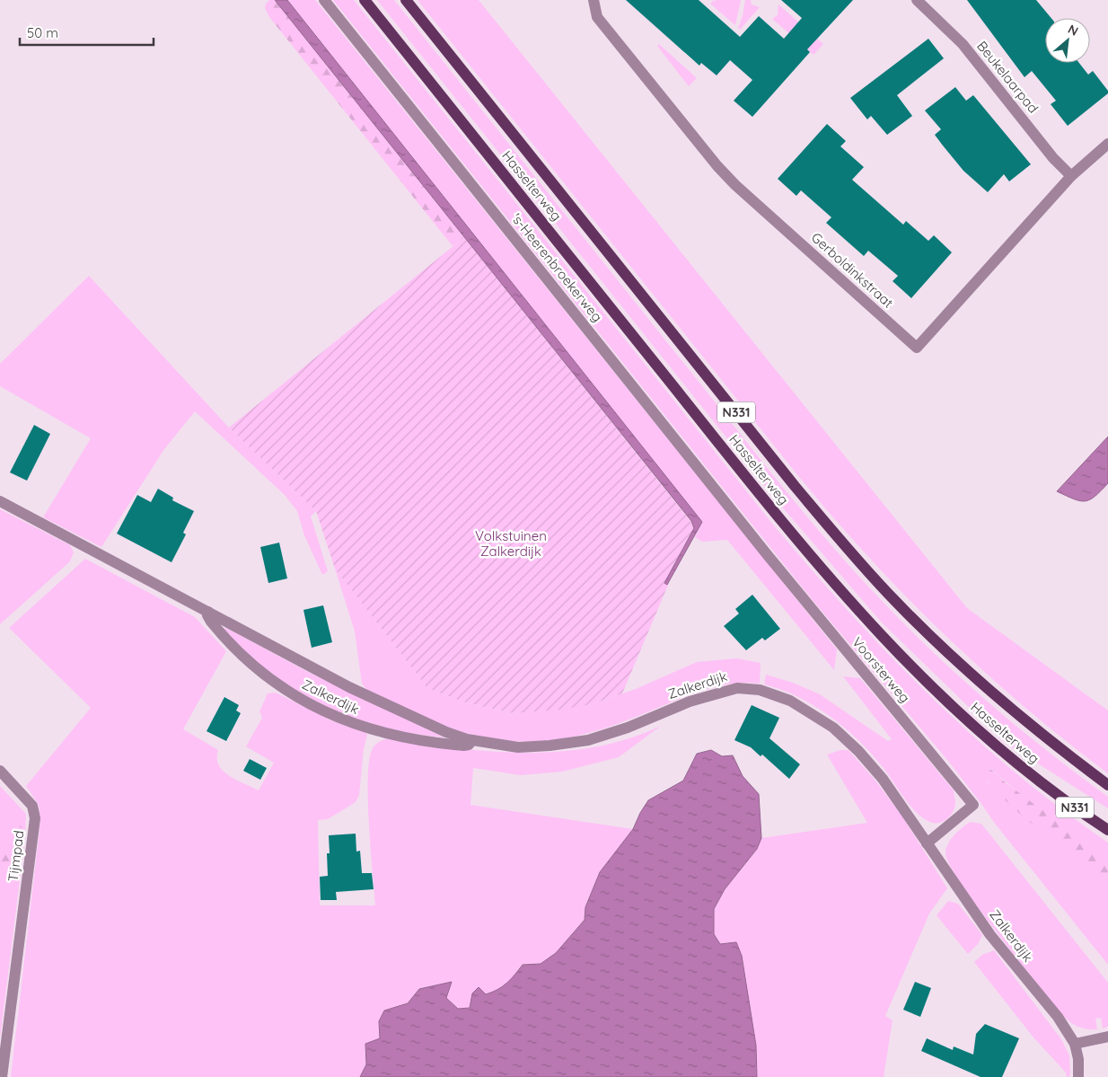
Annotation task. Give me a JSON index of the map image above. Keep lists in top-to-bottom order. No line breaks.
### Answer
{"streets":{"main road":["Hasselterweg","N331"],"street":["Beukelaarpad","'s-Heerenbroekerweg","Gerboldinkstraat","Voorsterweg","Zalkerdijk","Tijmpad"]},"crossings":[["Beukelaarpad","Gerboldinkstraat"],["'s-Heerenbroekerweg","Voorsterweg"],["Voorsterweg","Zalkerdijk"]],"parks":["Volkstuinen Zalkerdijk"],"scale_bar":"50 m","north":"top right"}
